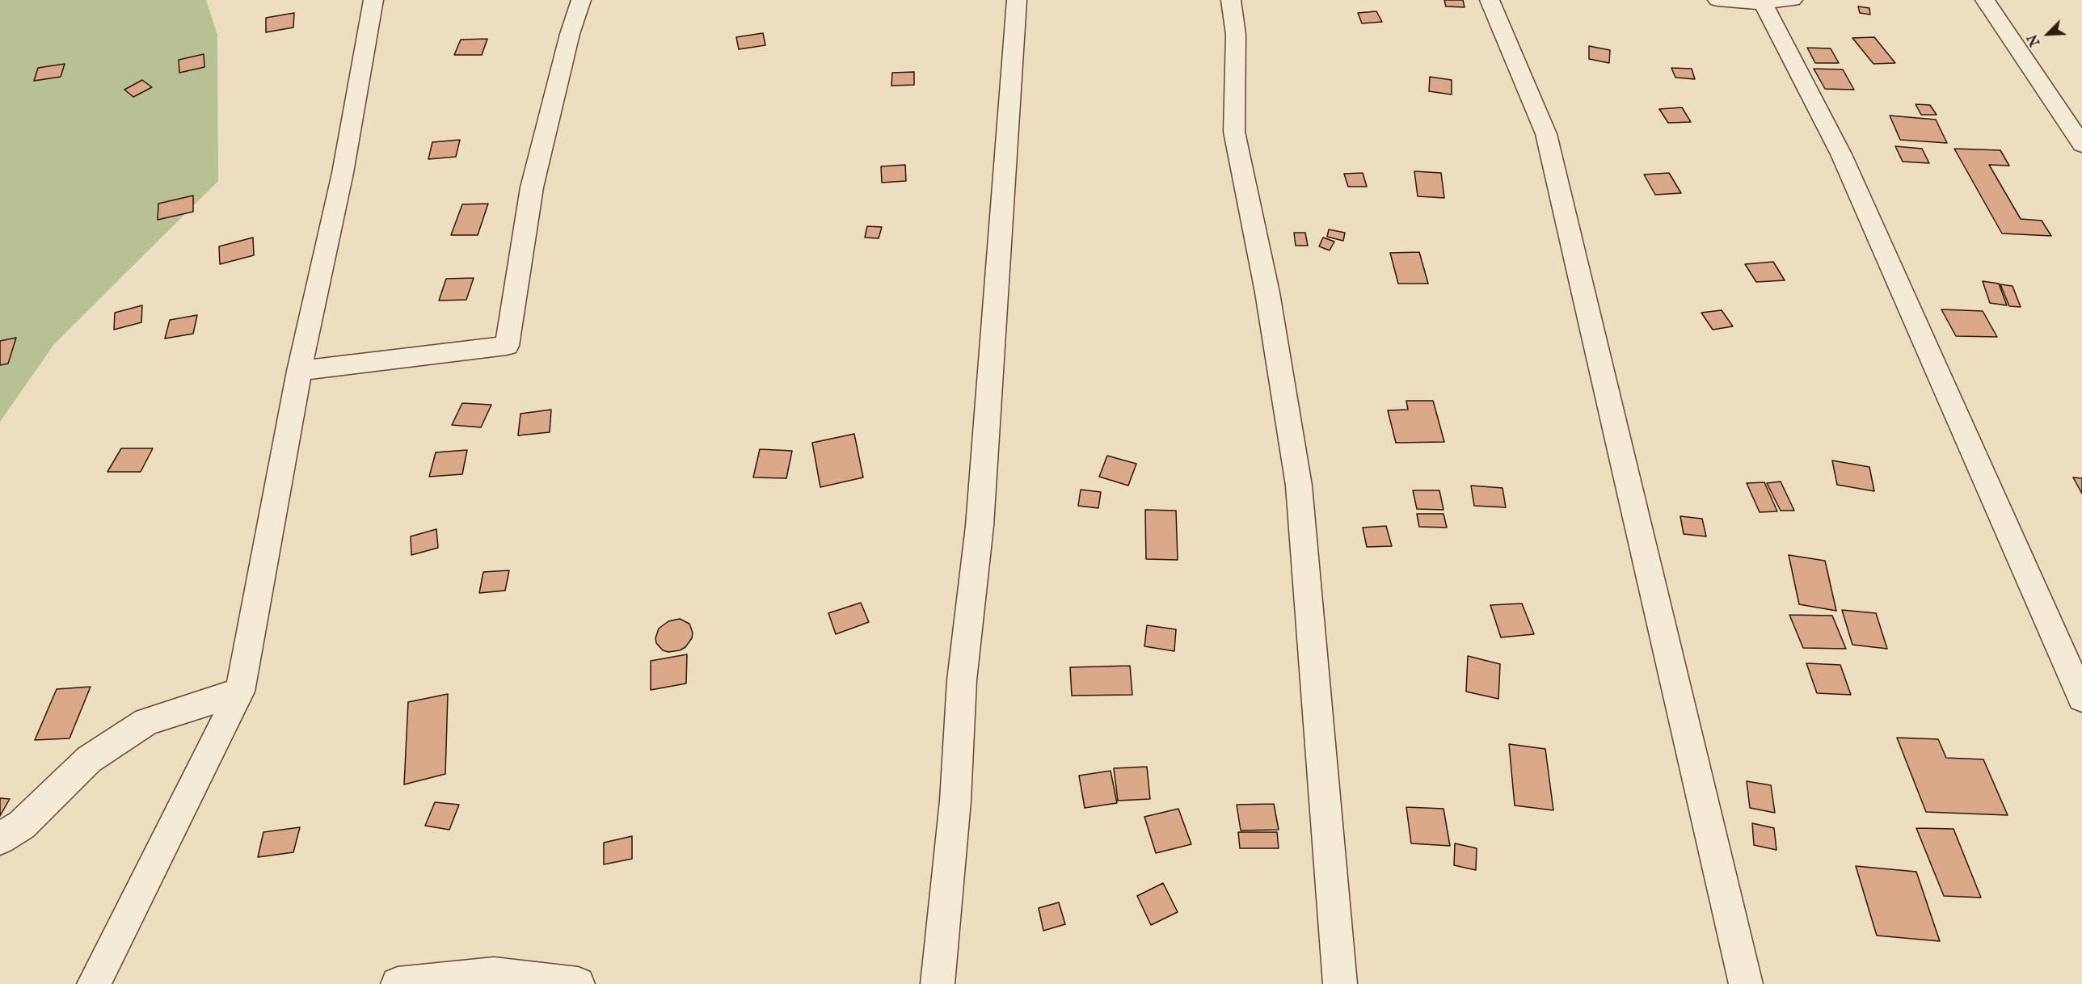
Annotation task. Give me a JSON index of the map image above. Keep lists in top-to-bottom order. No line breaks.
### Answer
{"north":"bottom left"}
